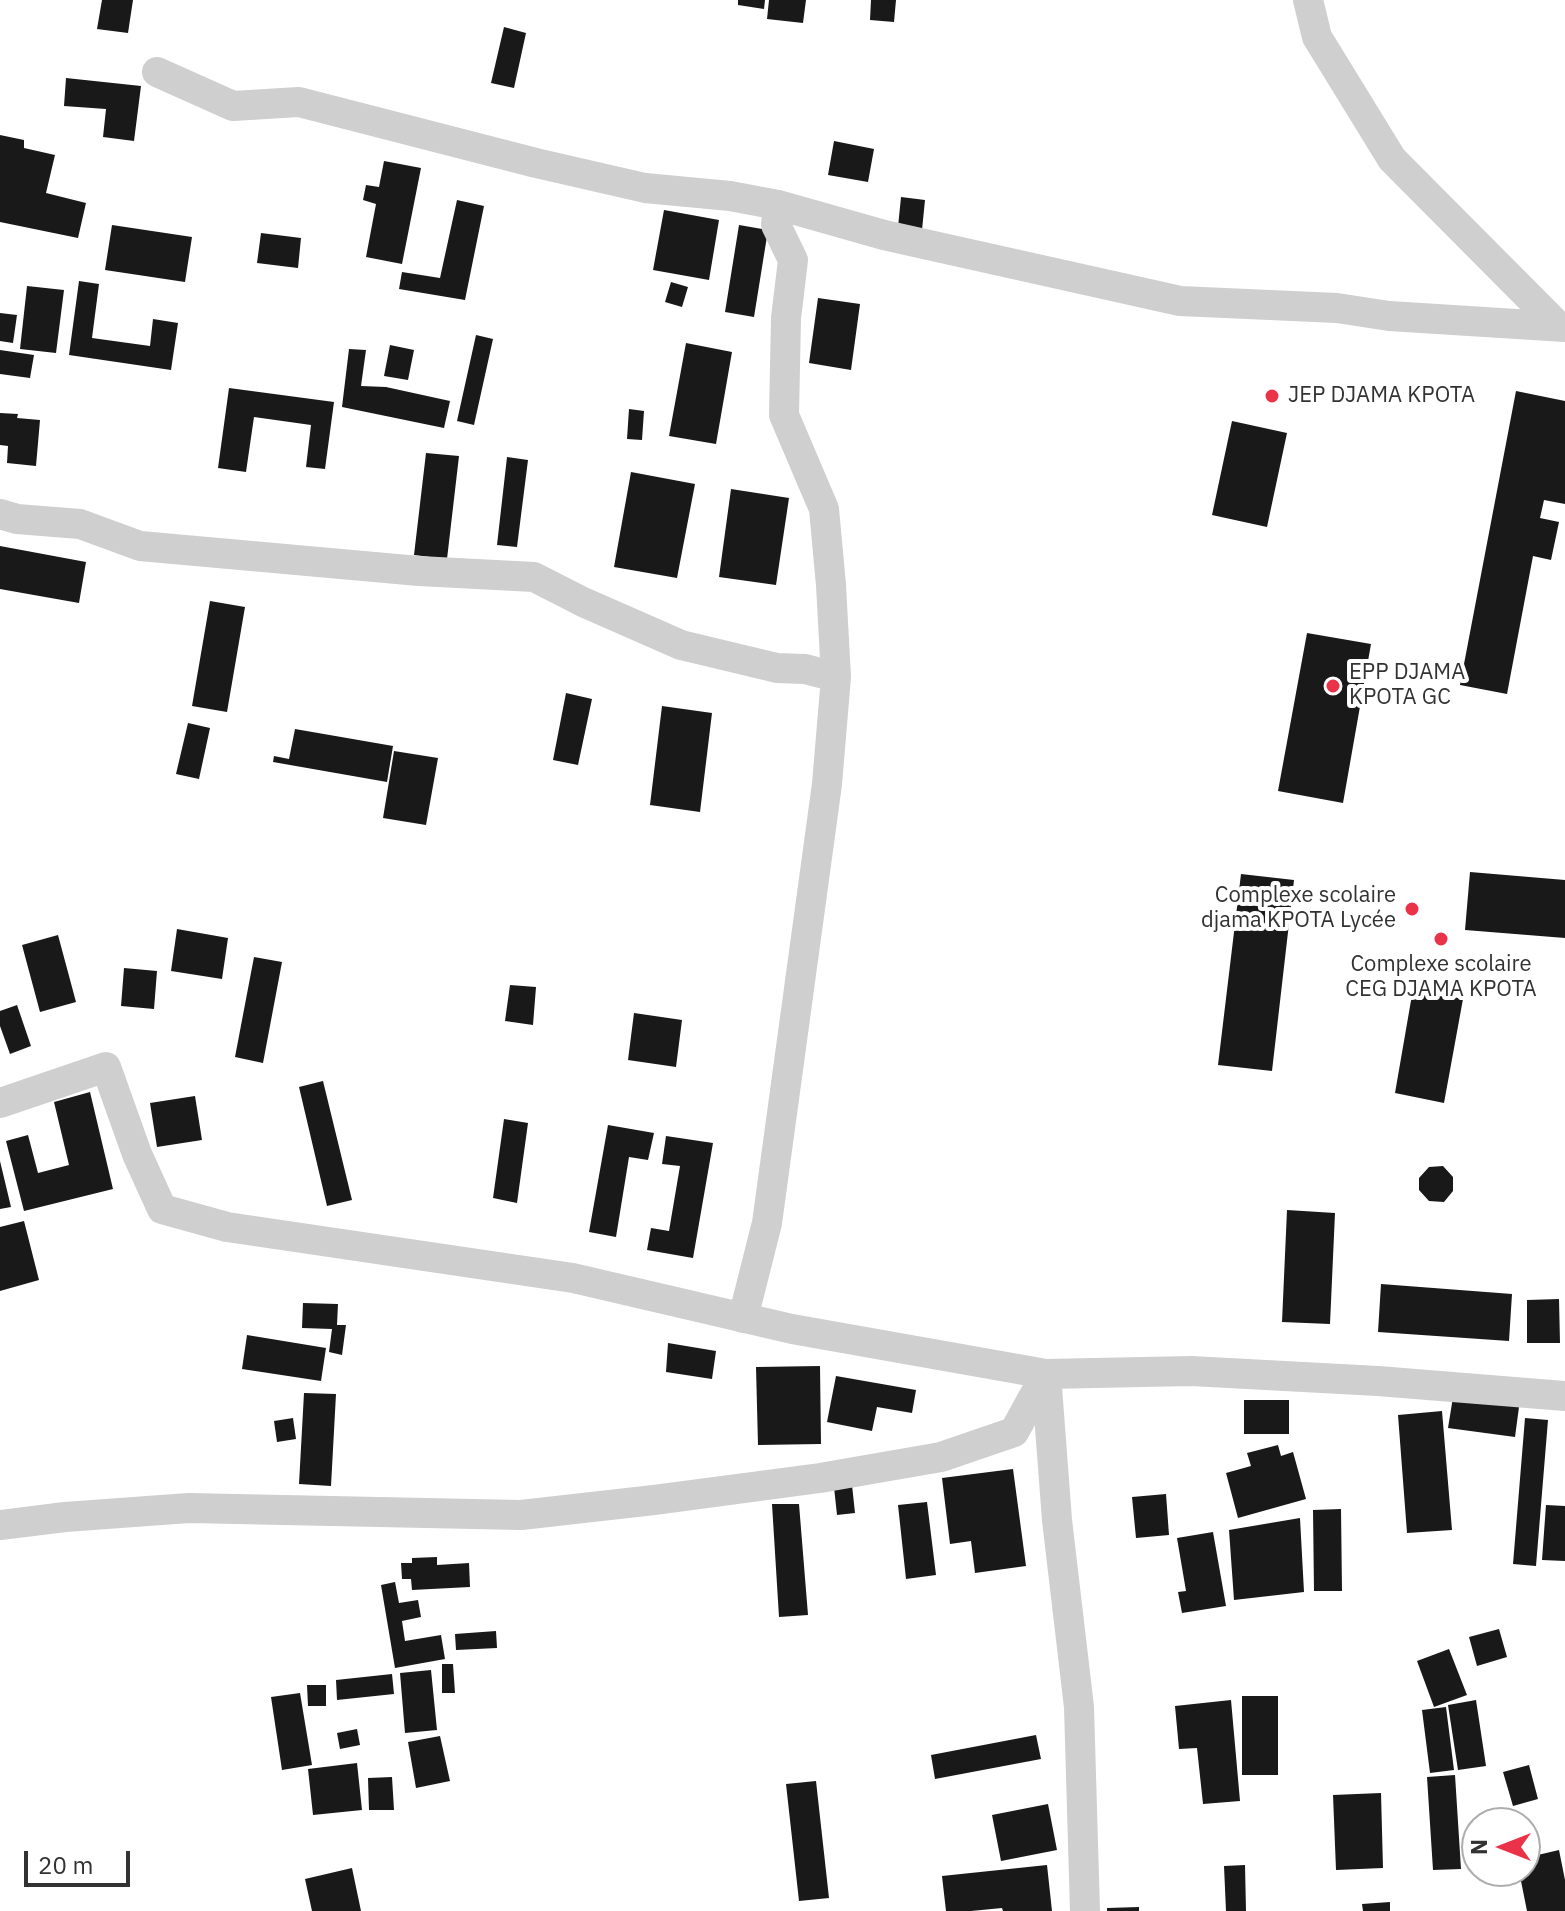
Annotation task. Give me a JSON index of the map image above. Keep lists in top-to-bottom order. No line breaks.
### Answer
{"places":["JEP DJAMA KPOTA","EPP DJAMA KPOTA GC","Complexe scolaire djama KPOTA Lycée","Complexe scolaire CEG DJAMA KPOTA"],"scale_bar":"20 m","north":"left"}
